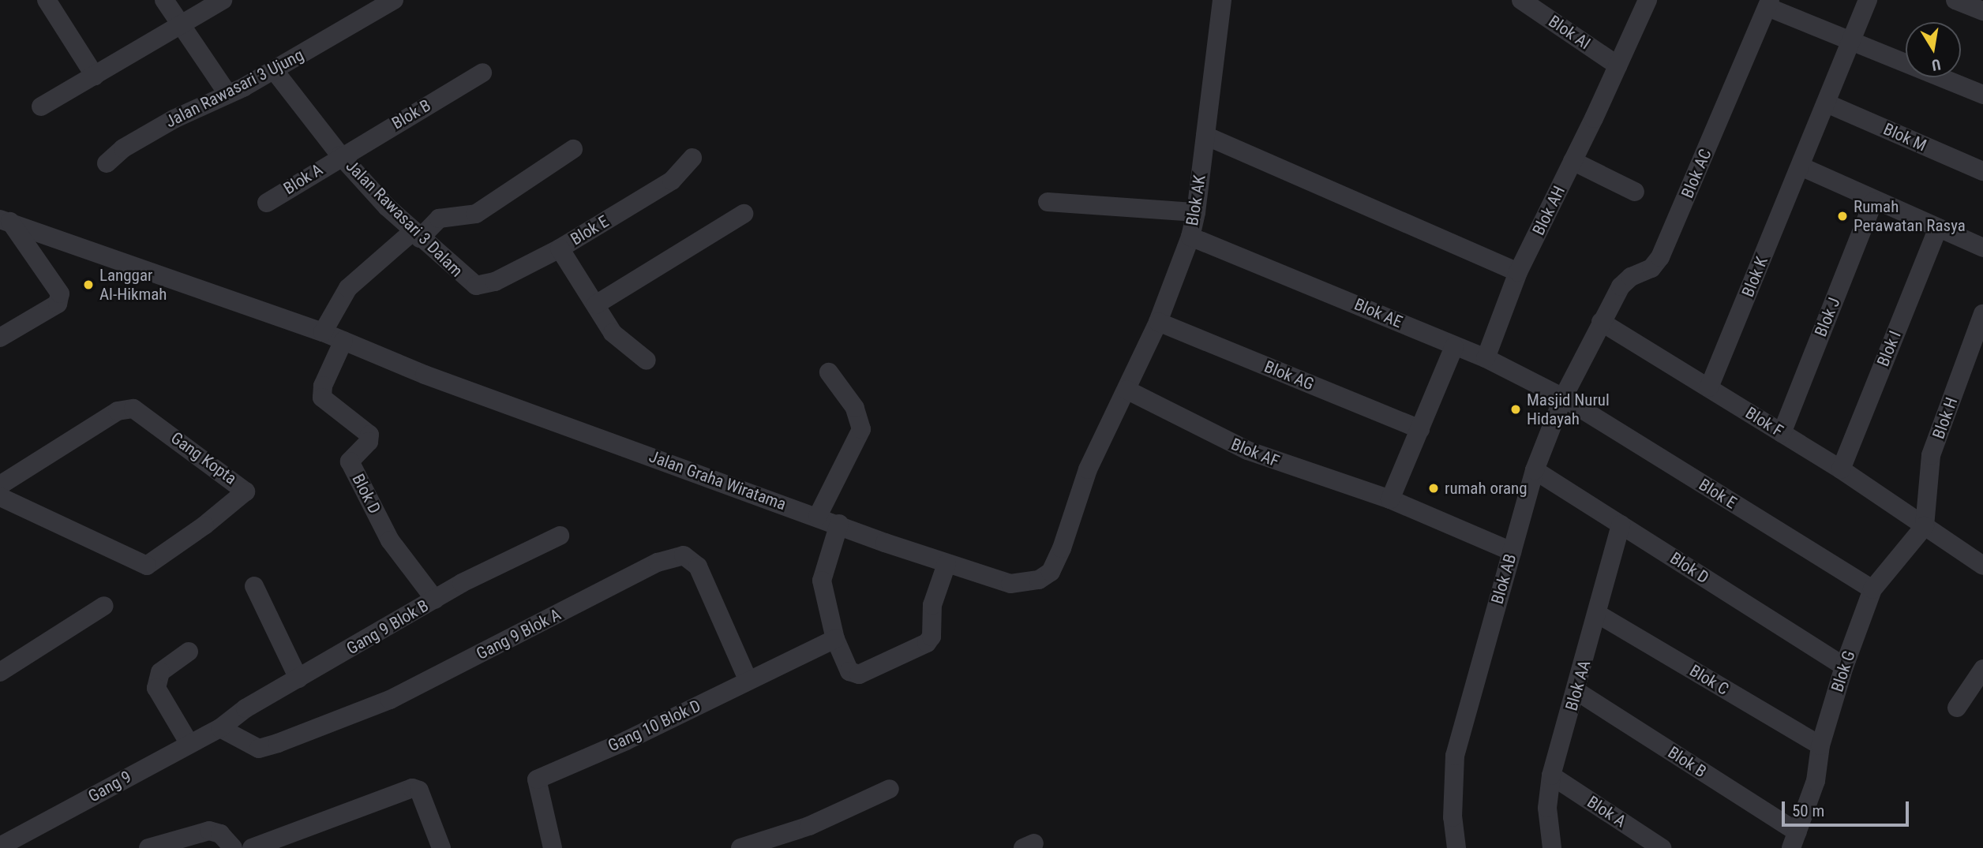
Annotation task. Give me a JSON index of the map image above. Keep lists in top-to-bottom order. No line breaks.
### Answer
{"streets":{"street":["Blok AI","Jalan Rawasari 3 Ujung","Blok B","Blok M","Blok AC","Blok A","Blok AK","Blok AH","Jalan Rawasari 3 Dalam","Blok E","Blok K","Blok AE","Blok J","Blok I","Blok AG","Blok H","Blok F","Blok AF","Gang Kopta","Jalan Graha Wiratama","Blok D","Blok AB","Gang 9 Blok B","Gang 9 Blok A","Blok G","Blok C","Blok AA","Gang 10 Blok D","Gang 9"]},"crossings":[["Blok AI","Blok AH"],["Jalan Rawasari 3 Ujung","Jalan Rawasari 3 Dalam"],["Blok B","Blok A"],["Blok B","Jalan Rawasari 3 Dalam"],["Blok B","Blok G"],["Blok B","Blok AA"],["Blok M","Blok K"],["Blok AC","Blok F"],["Blok AC","Blok AB"],["Blok A","Jalan Rawasari 3 Dalam"],["Blok A","Blok AA"],["Blok AK","Blok AE"],["Blok AK","Blok AG"],["Blok AK","Blok AF"],["Blok AK","Jalan Graha Wiratama"],["Blok AH","Blok AE"],["Jalan Rawasari 3 Dalam","Blok E"],["Blok E","Blok AE"],["Blok E","Blok AB"],["Blok E","Blok G"],["Blok K","Blok F"],["Blok AE","Blok AB"],["Blok J","Blok F"],["Blok I","Blok F"],["Blok H","Blok F"],["Blok H","Blok G"],["Blok F","Blok AB"],["Blok F","Blok G"],["Blok AF","Blok AB"],["Jalan Graha Wiratama","Blok D"],["Blok D","Blok AB"],["Blok D","Gang 9 Blok B"],["Blok D","Blok G"],["Blok D","Blok AA"],["Gang 9 Blok B","Gang 9 Blok A"],["Gang 9 Blok B","Gang 9"],["Gang 9 Blok A","Gang 10 Blok D"],["Gang 9 Blok A","Gang 9"],["Blok G","Blok C"],["Blok C","Blok AA"]],"places":["Rumah Perawatan Rasya","Langgar Al-Hikmah","Masjid Nurul Hidayah","rumah orang"],"scale_bar":"50 m","north":"bottom"}
